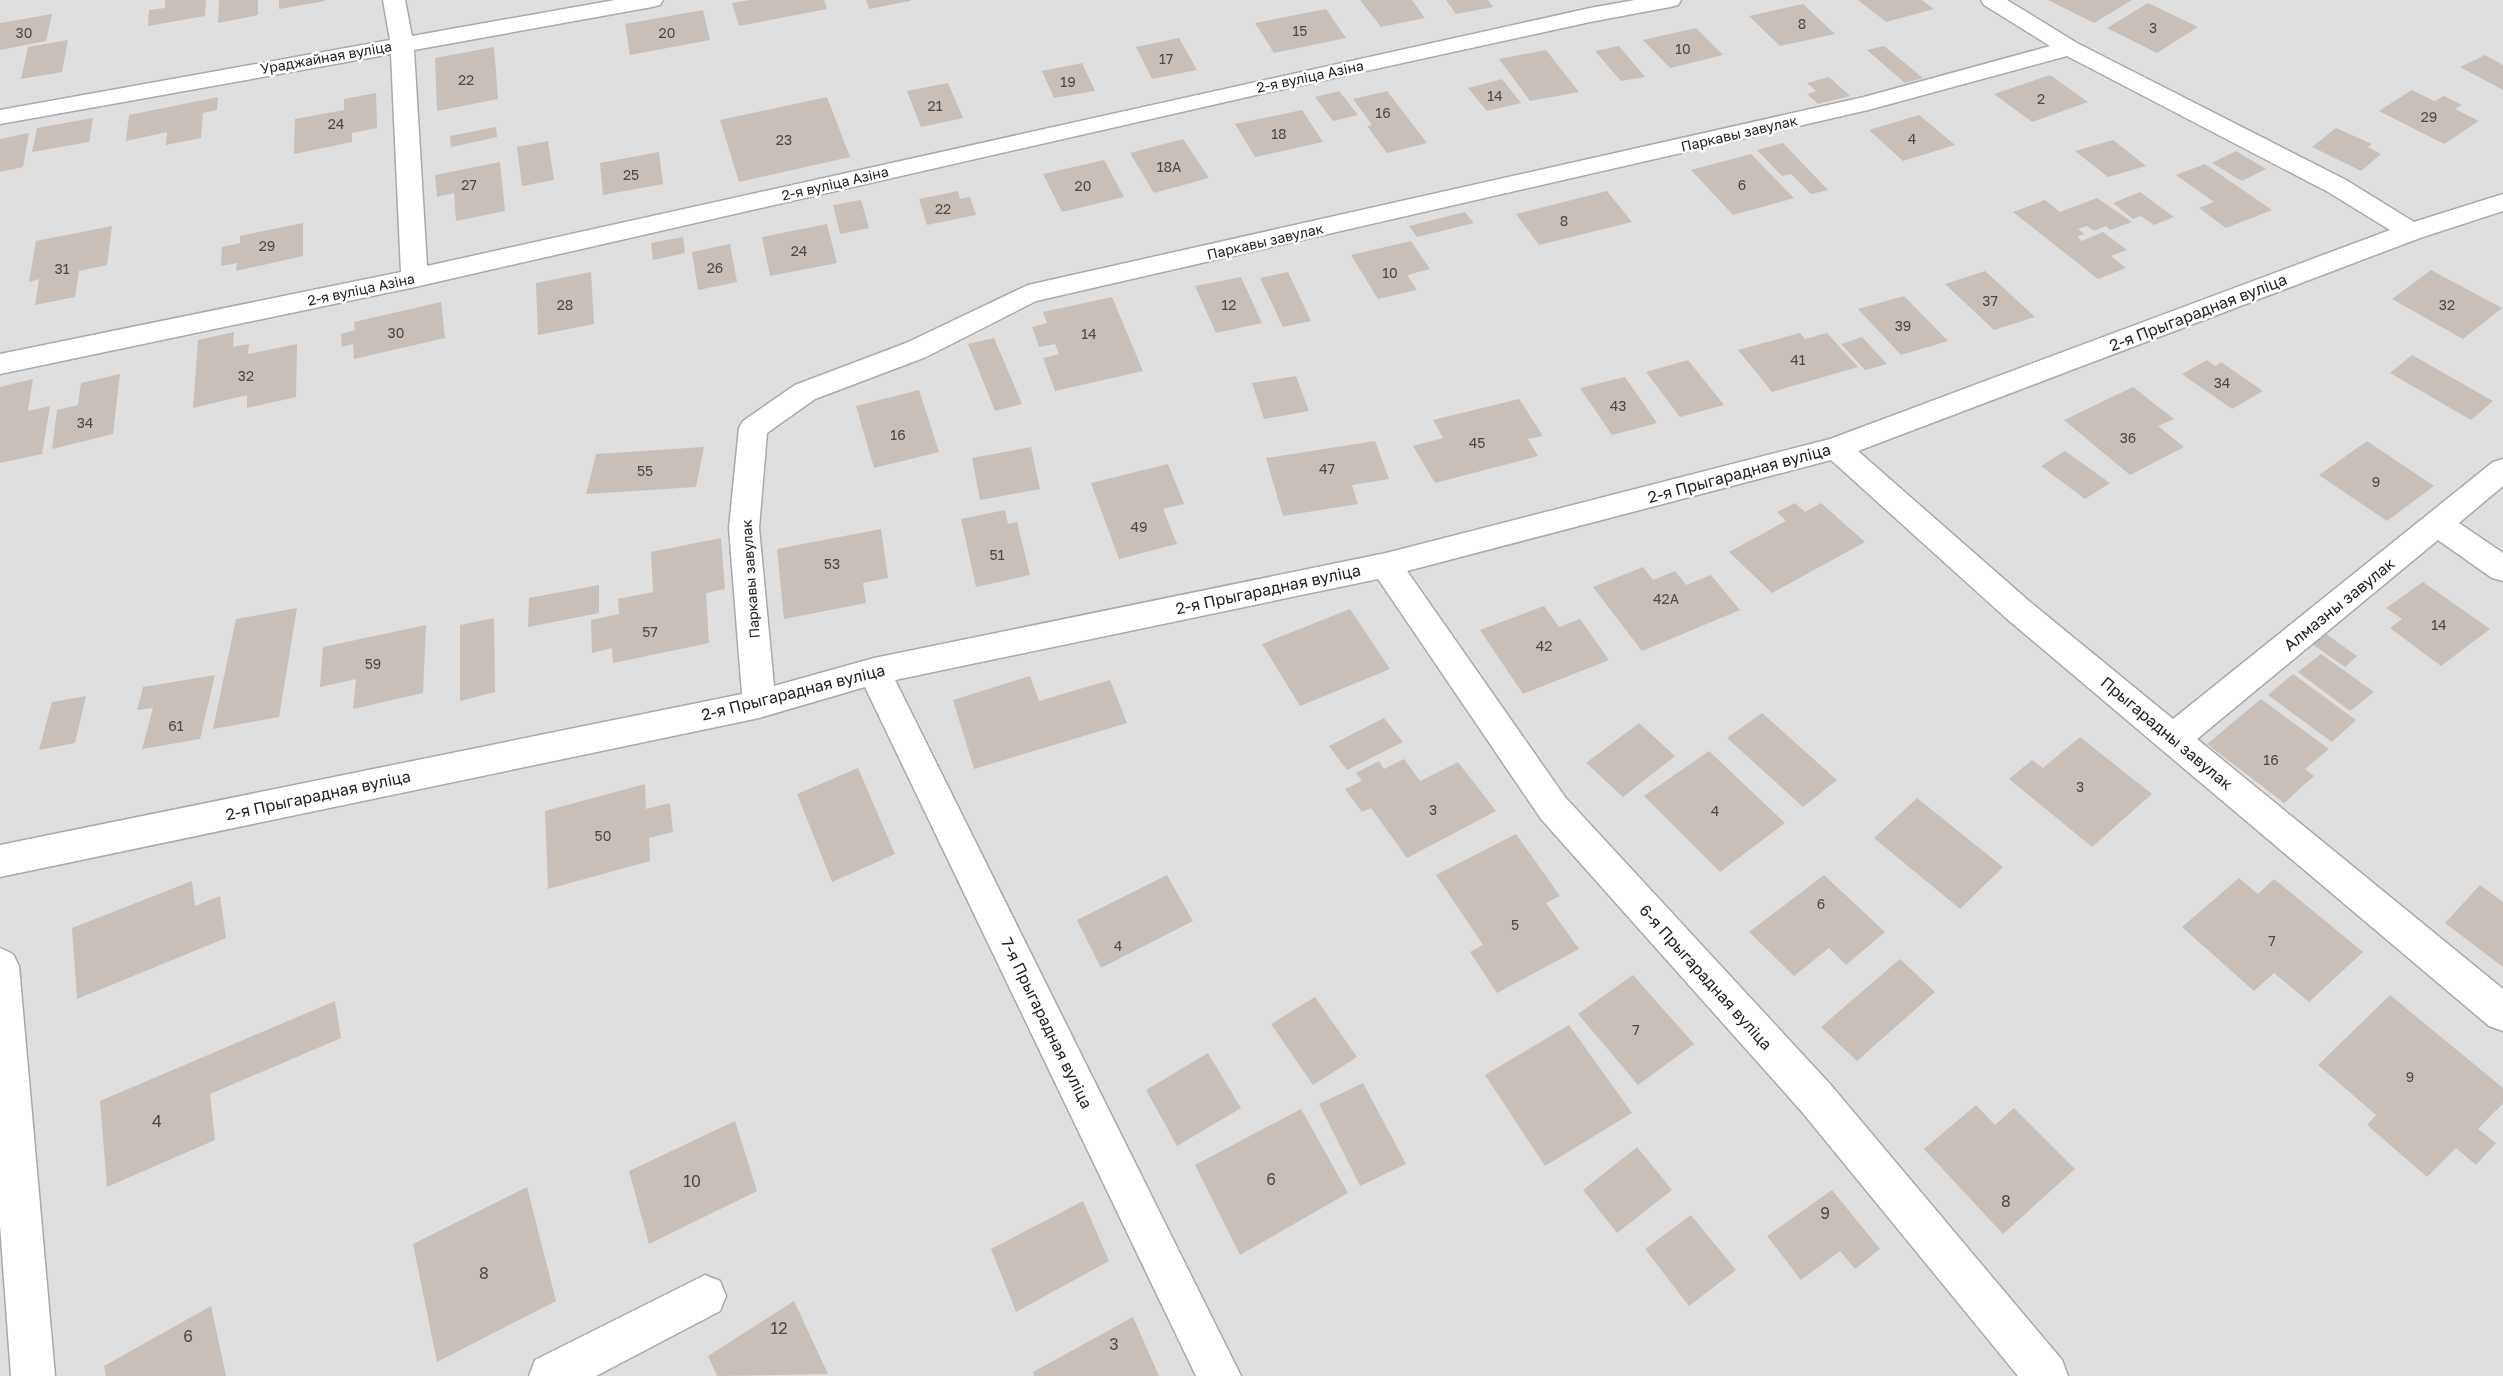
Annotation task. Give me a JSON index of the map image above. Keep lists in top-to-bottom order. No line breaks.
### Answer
{"streets":{"street":["Ураджайная вуліца","2-я вуліца Азіна","Паркавы завулак","2-я Прыгарадная вуліца","Алмазны завулак","Прыгарадны завулак","6-я Прыгарадная вуліца","7-я Прыгарадная вуліца"]},"crossings":[["Паркавы завулак","2-я Прыгарадная вуліца"],["2-я Прыгарадная вуліца","Прыгарадны завулак"],["2-я Прыгарадная вуліца","6-я Прыгарадная вуліца"],["2-я Прыгарадная вуліца","7-я Прыгарадная вуліца"],["Алмазны завулак","Прыгарадны завулак"]],"house_numbers":["8","3","15","30","20","10","17","22","19","14","2","21","16","29","24","18","4","23","18А","25","27","6","20","22","8","29","24","26","31","10","37","28","12","32","39","30","14","41","32","34","43","34","16","36","45","47","55","9","49","51","53","42А","14","57","42","59","61","16","3","3","4","50","6","5","7","4","7","9","4","6","10","8","9","8","12","6","3"]}
